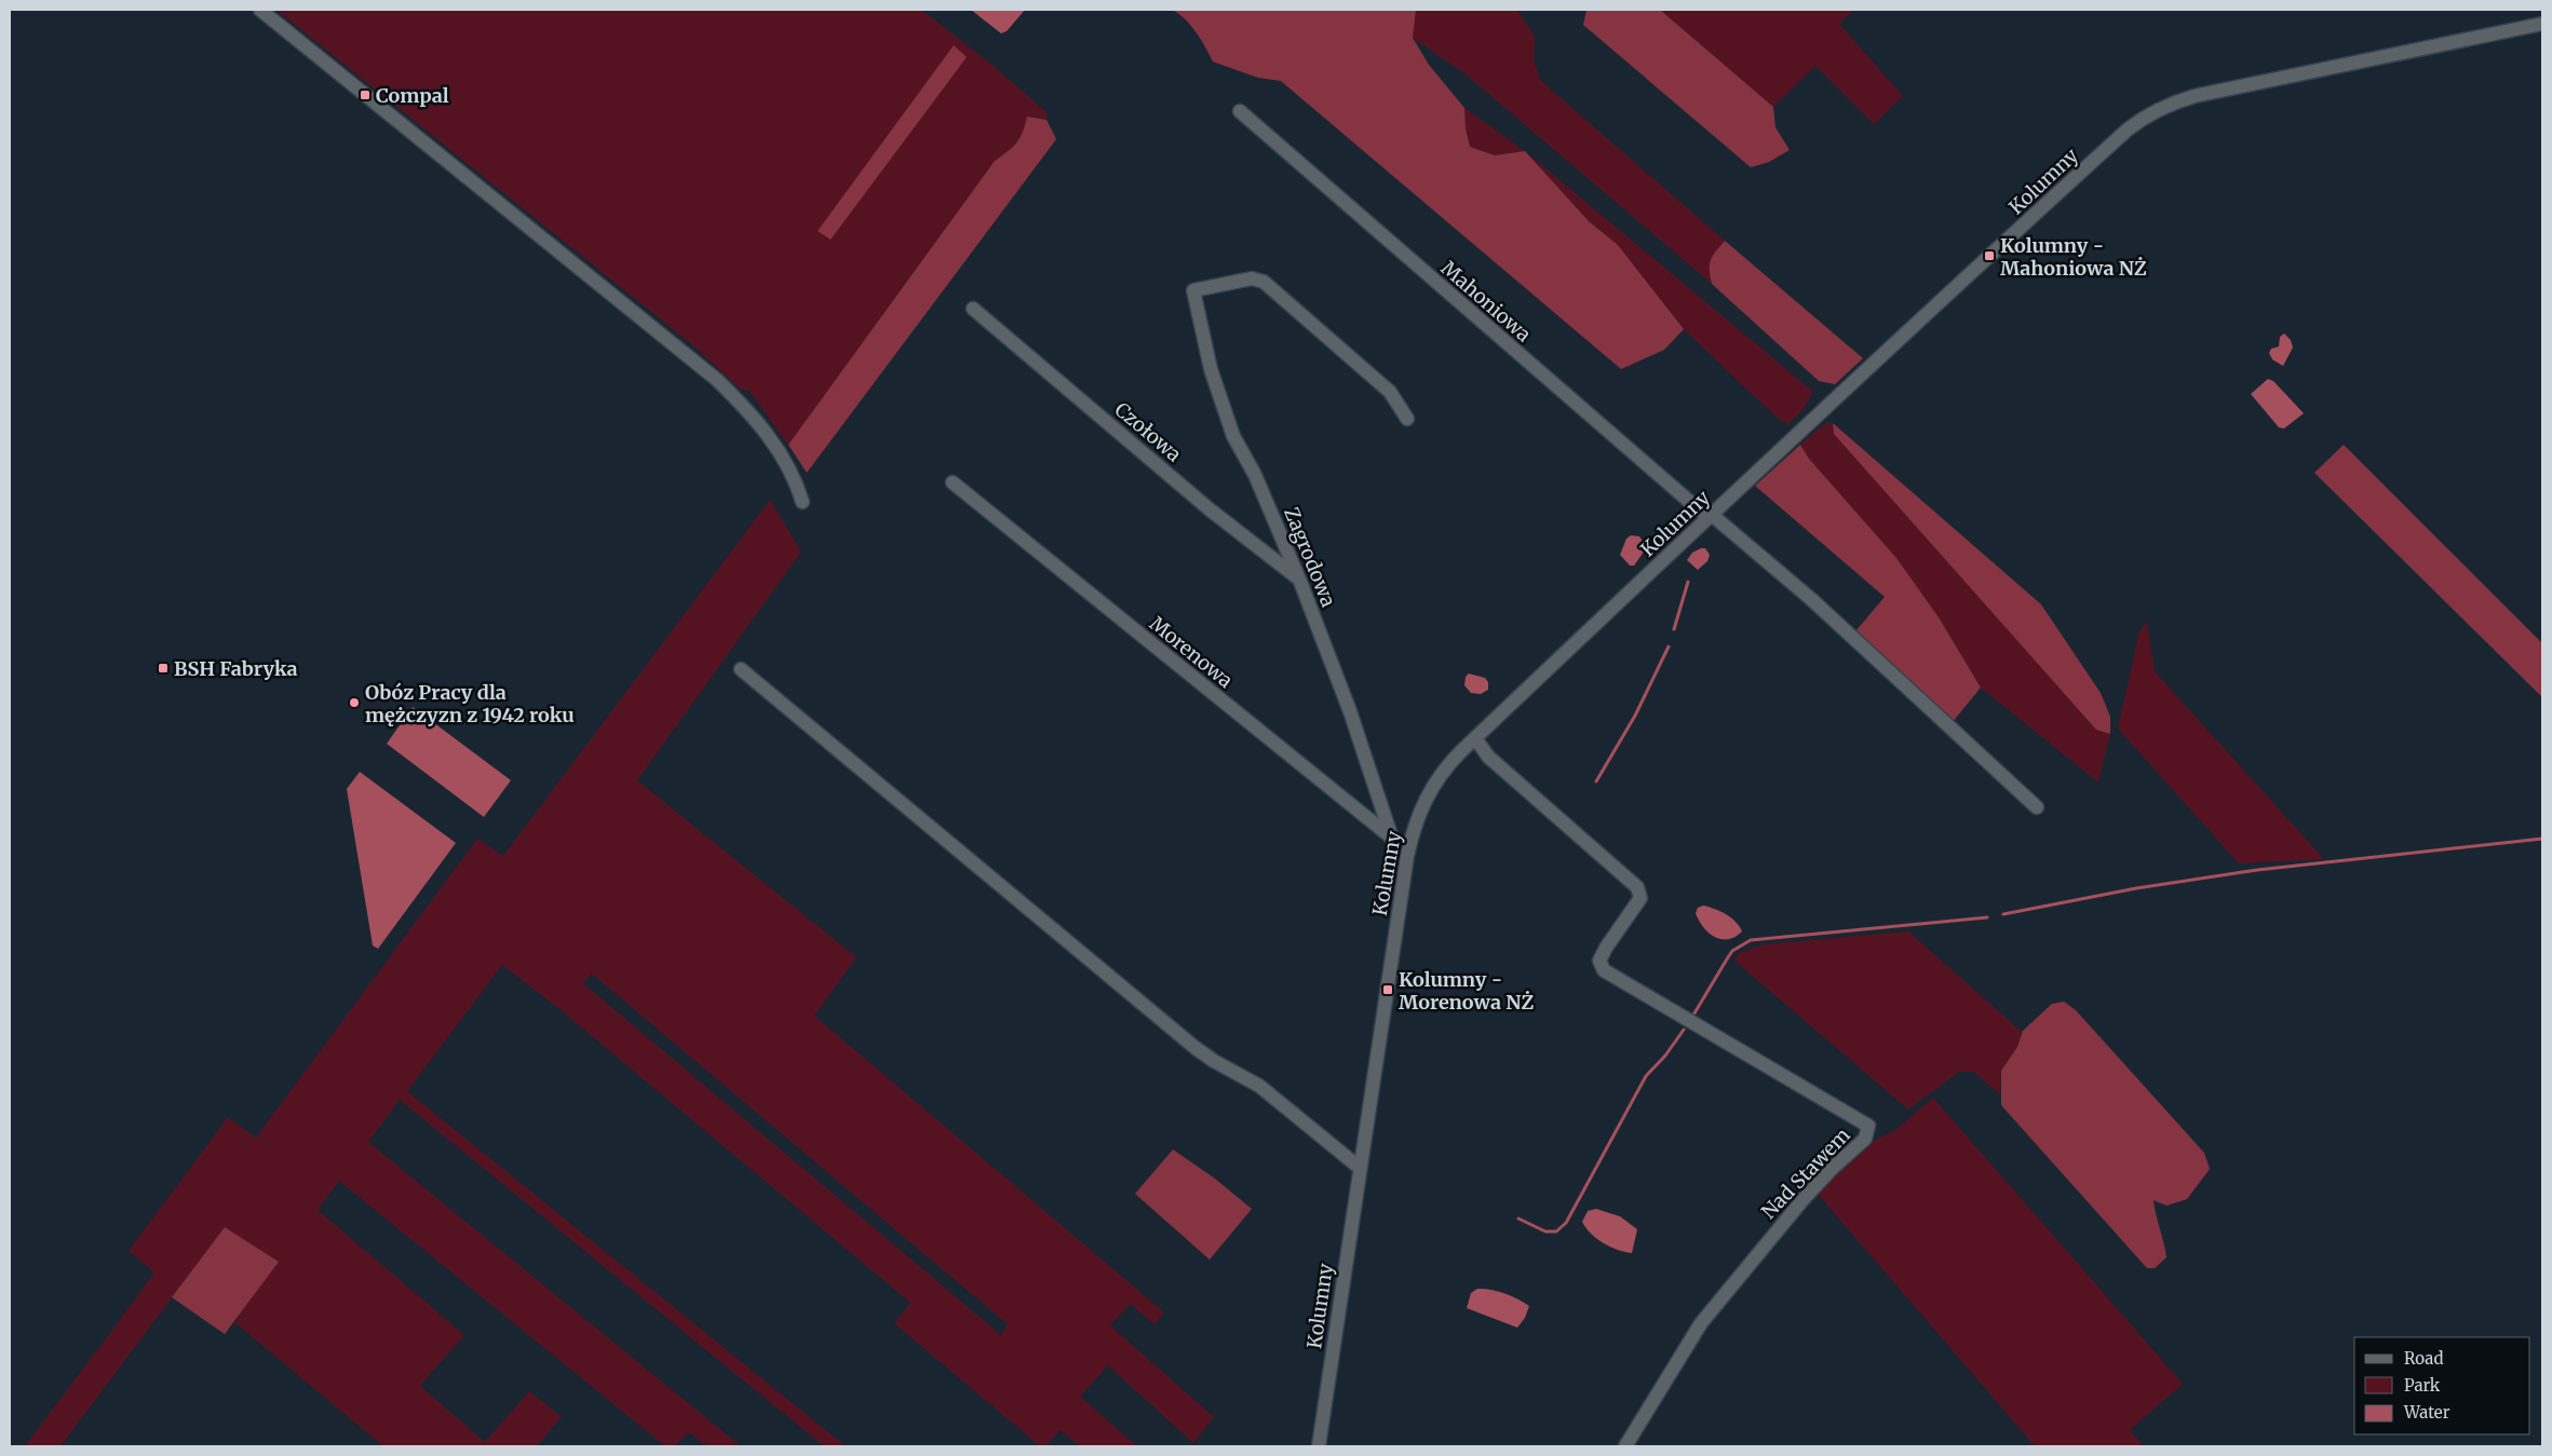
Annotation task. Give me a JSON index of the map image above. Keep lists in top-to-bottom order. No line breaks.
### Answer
{"streets":{"street":["Kolumny","Mahoniowa","Czołowa","Zagrodowa","Morenowa","Nad Stawem"]},"crossings":[["Kolumny","Mahoniowa"],["Kolumny","Morenowa"],["Kolumny","Nad Stawem"],["Czołowa","Zagrodowa"],["Zagrodowa","Morenowa"]],"places":{"transit":["Compal","Kolumny - Mahoniowa NŻ","BSH Fabryka","Kolumny - Morenowa NŻ"],"other":["Obóz Pracy dla mężczyzn z 1942 roku"]},"legend":["Road","Park","Water"]}
